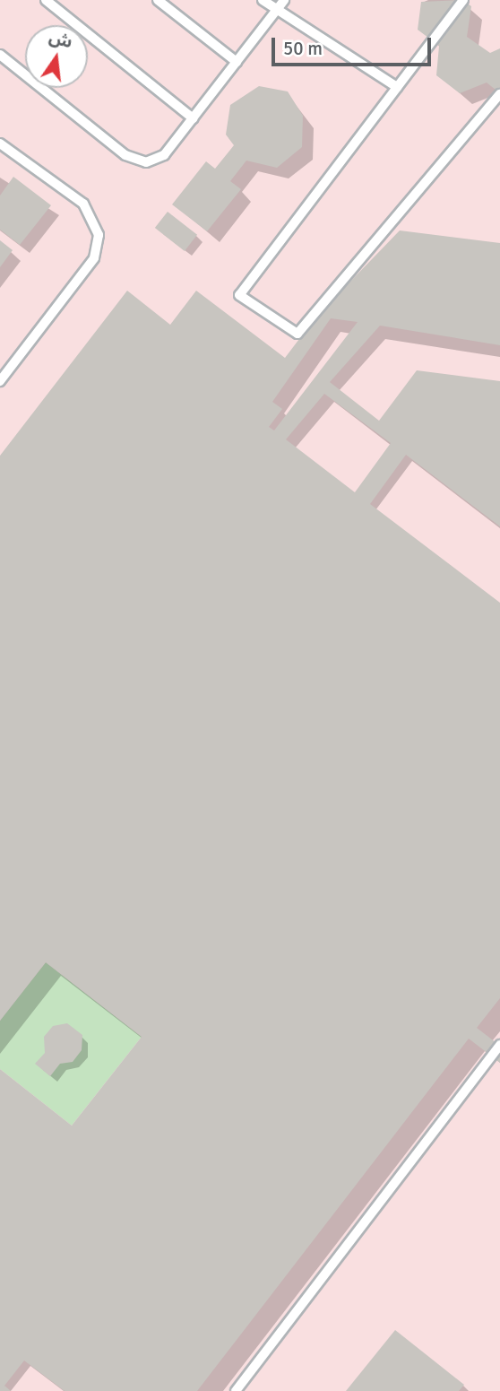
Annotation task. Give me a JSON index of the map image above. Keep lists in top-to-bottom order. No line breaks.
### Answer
{"scale_bar":"50 m","north":"top"}
